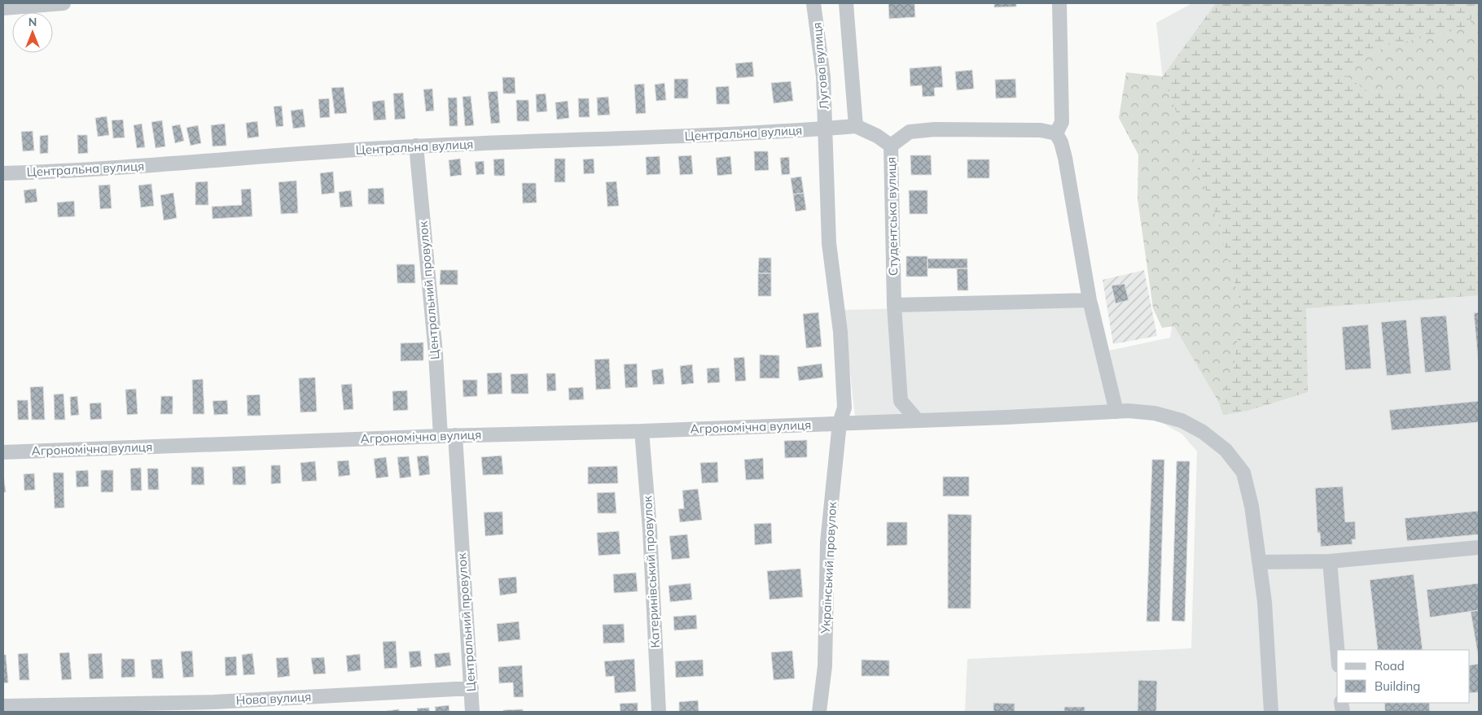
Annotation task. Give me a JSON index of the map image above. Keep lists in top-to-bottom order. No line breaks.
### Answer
{"streets":{"street":["Лугова вулиця","Центральна вулиця","Студентська вулиця","Центральний провулок","Агрономічна вулиця","Український провулок","Катеринівський провулок","Нова вулиця"]},"crossings":[["Лугова вулиця","Центральна вулиця"],["Лугова вулиця","Агрономічна вулиця"],["Лугова вулиця","Український провулок"],["Центральна вулиця","Студентська вулиця"],["Центральна вулиця","Центральний провулок"],["Студентська вулиця","Агрономічна вулиця"],["Центральний провулок","Агрономічна вулиця"],["Центральний провулок","Нова вулиця"],["Агрономічна вулиця","Український провулок"],["Агрономічна вулиця","Катеринівський провулок"]],"legend":["Road","Building"],"north":"top"}
